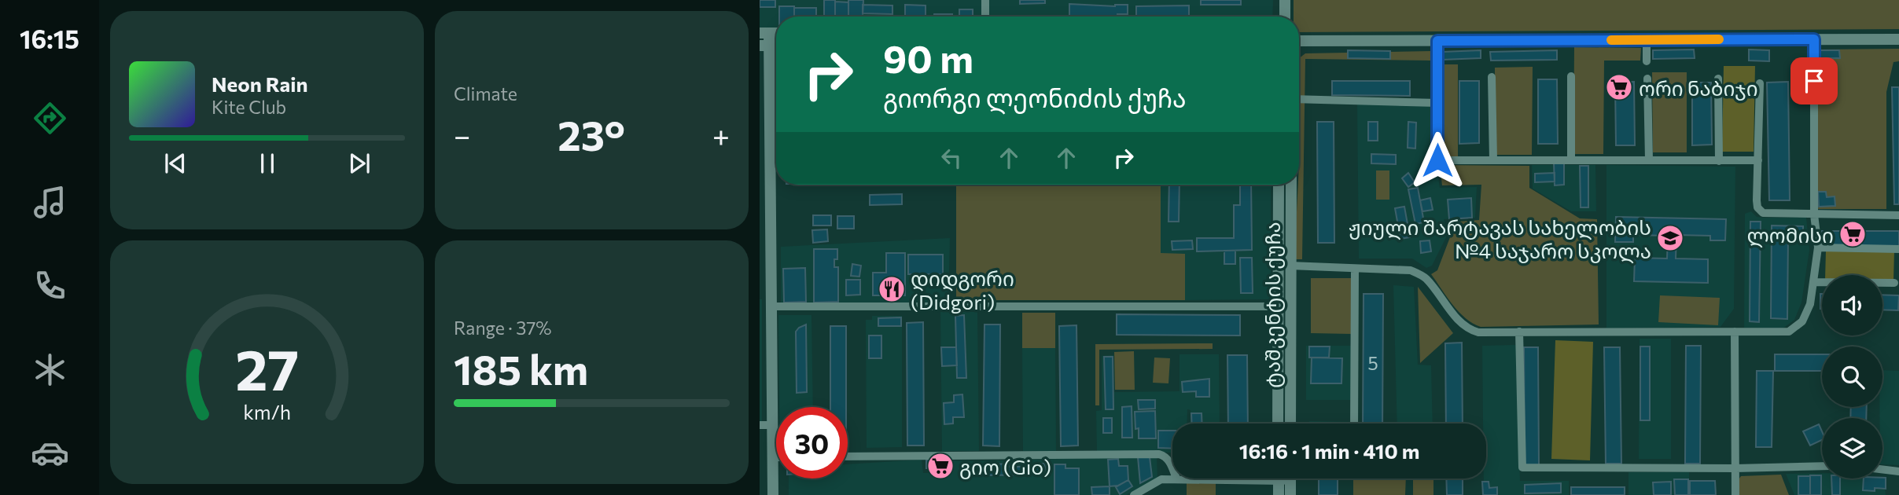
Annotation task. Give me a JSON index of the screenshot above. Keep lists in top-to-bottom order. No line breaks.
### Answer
{"streets":{"street":["ტაშკენტის ქუჩა"]},"places":{"supermarket":["ორი ნაბიჯი","ლომისი","გიო (Gio)"],"school or university":["ჟიული შარტავას სახელობის №4 საჯარო სკოლა"],"restaurant":["დიდგორი (Didgori)"]},"house_numbers":["5"],"page":{"tabs":"16:15","tile":["Climate",["Range · 37%","185 km"]],"turn":["90 m","გიორგი ლეონიძის ქუჩა"],"song":["Neon Rain","Kite Club"],"heat":["−","23°","+"],"limit":"30","trip":"16:16 · 1 min · 410 m","gauge":["27","km/h"]}}
